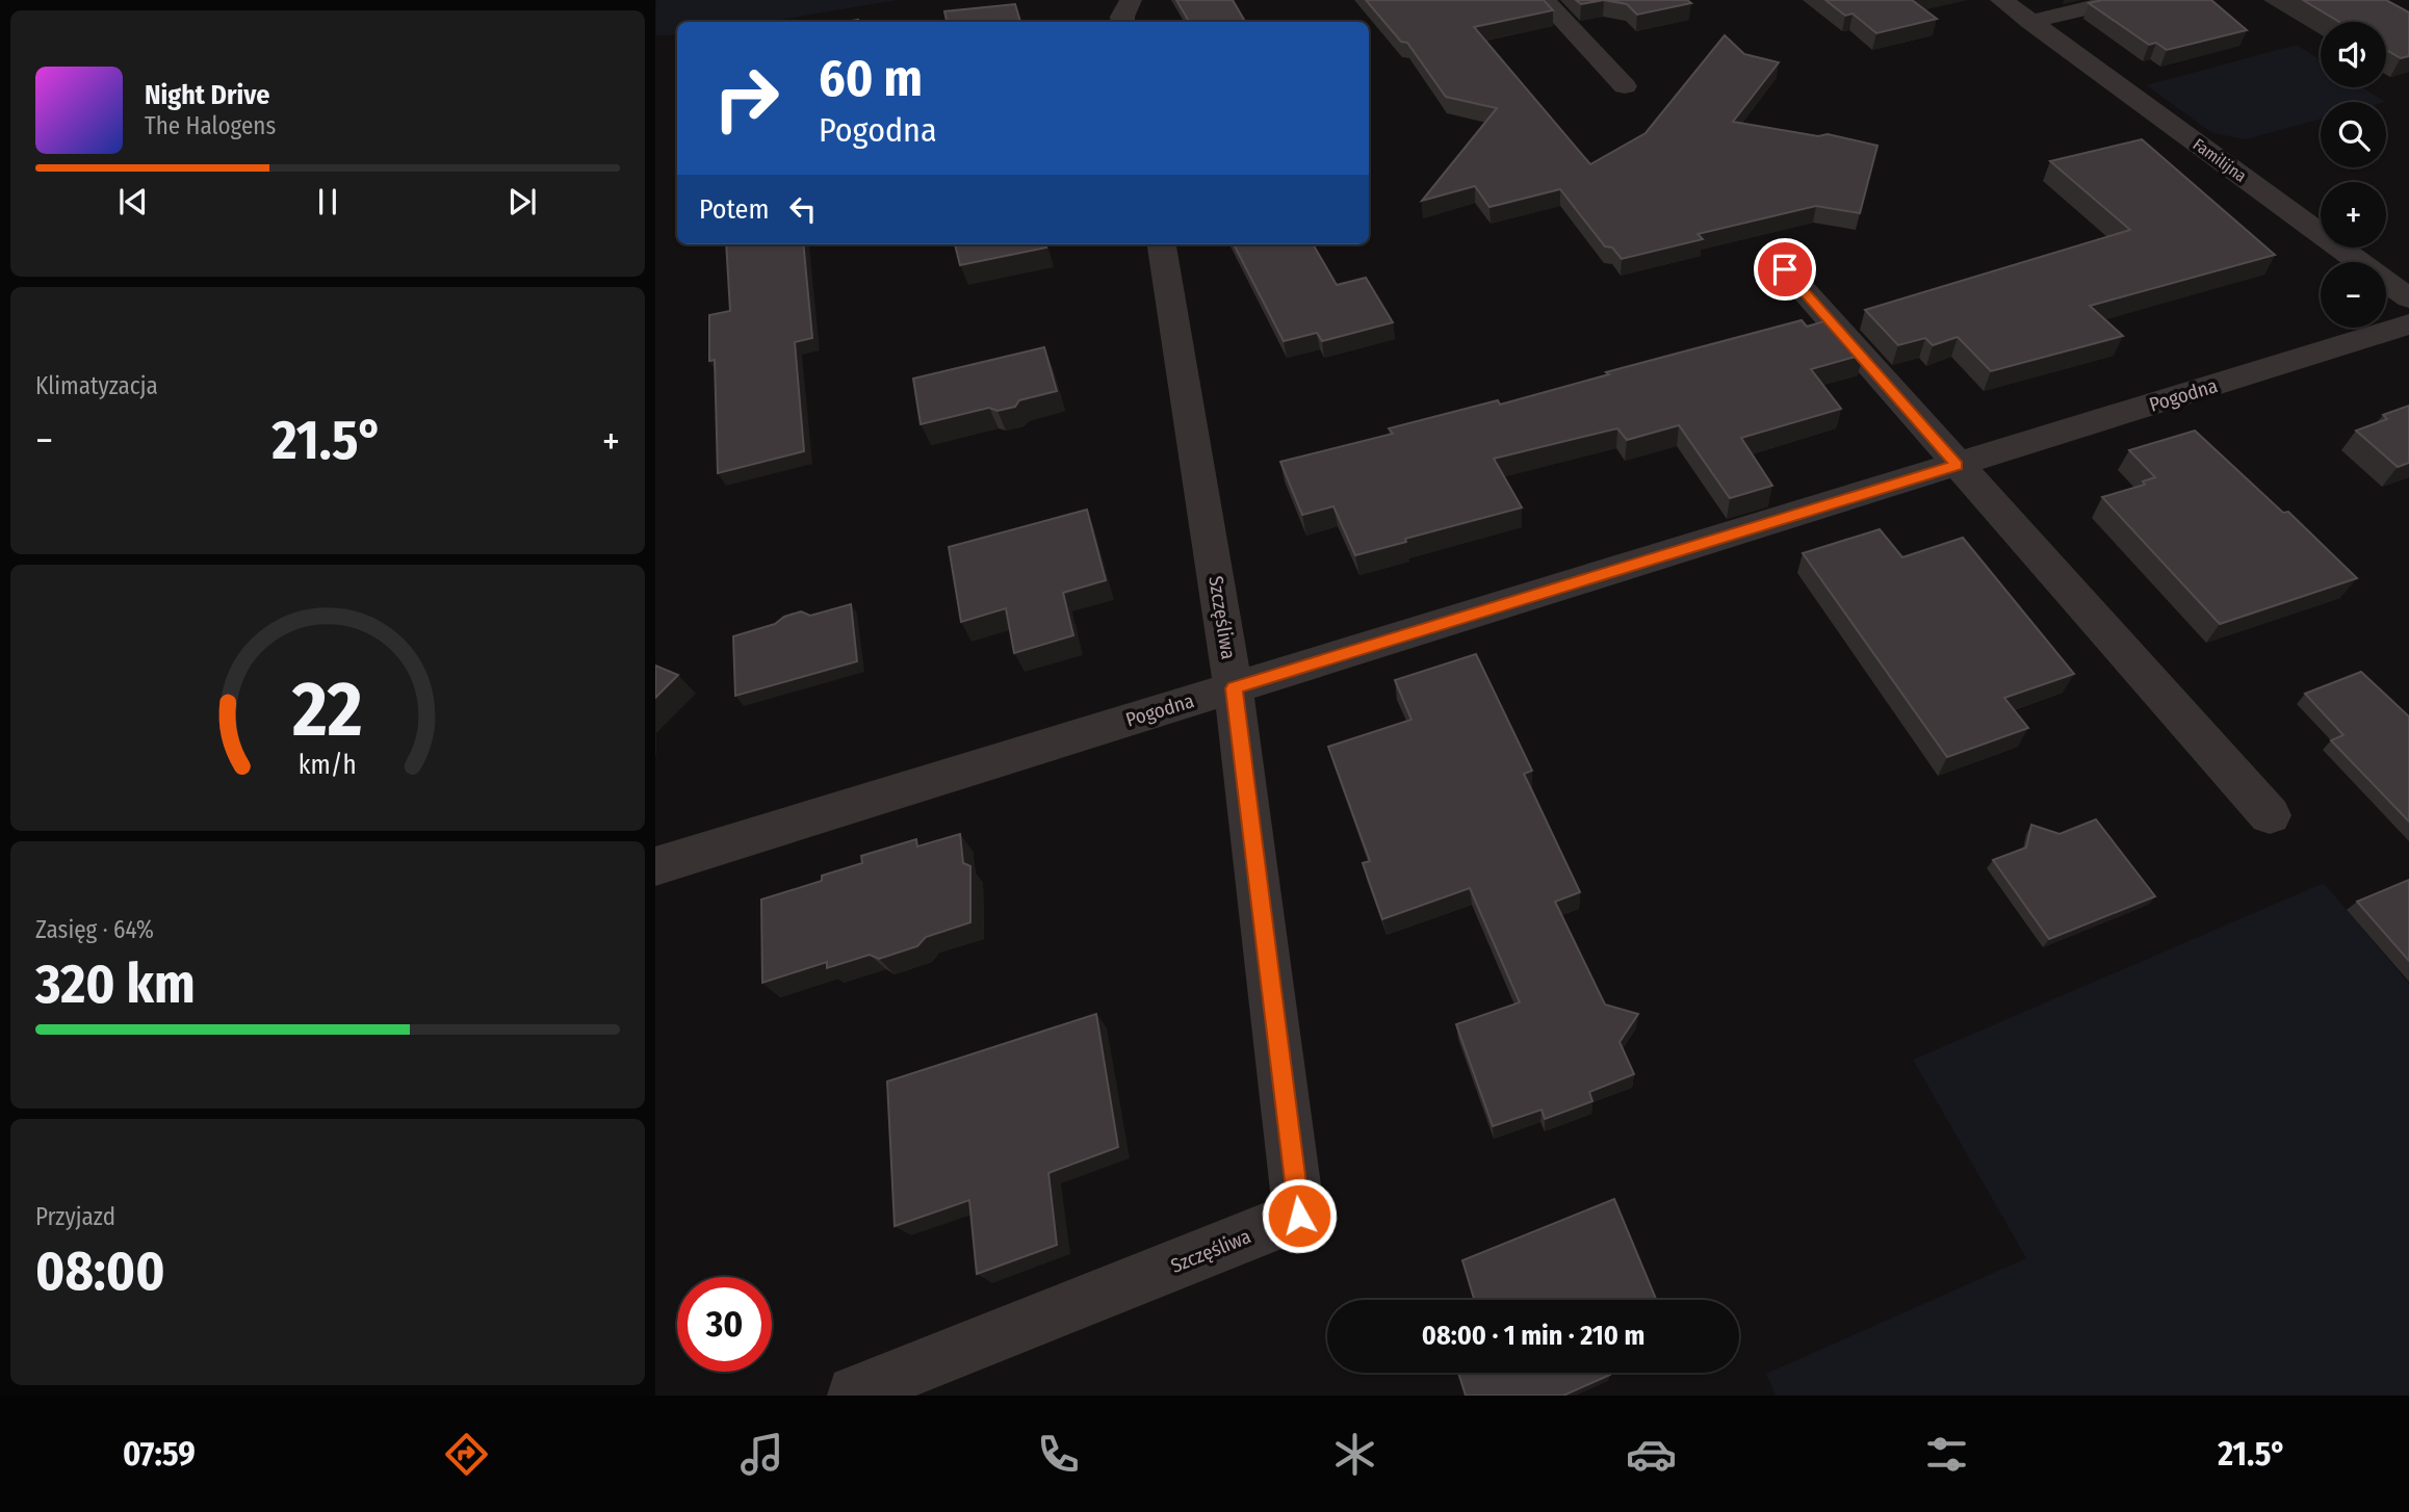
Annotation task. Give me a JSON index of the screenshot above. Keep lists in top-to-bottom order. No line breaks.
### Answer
{"streets":{"street":["Familijna","Pogodna","Szczęśliwa"]},"crossings":[["Pogodna","Szczęśliwa"]],"page":{"map_buttons":["+","−"],"turn":["60 m","Pogodna"],"song":["Night Drive","The Halogens"],"then":"Potem","tile":["Klimatyzacja",["Zasięg · 64%","320 km"],["Przyjazd","08:00"]],"heat":["−","21.5°","+"],"limit":"30","trip":"08:00 · 1 min · 210 m","tabs":["07:59","21.5°"],"gauge":["22","km/h"]}}
